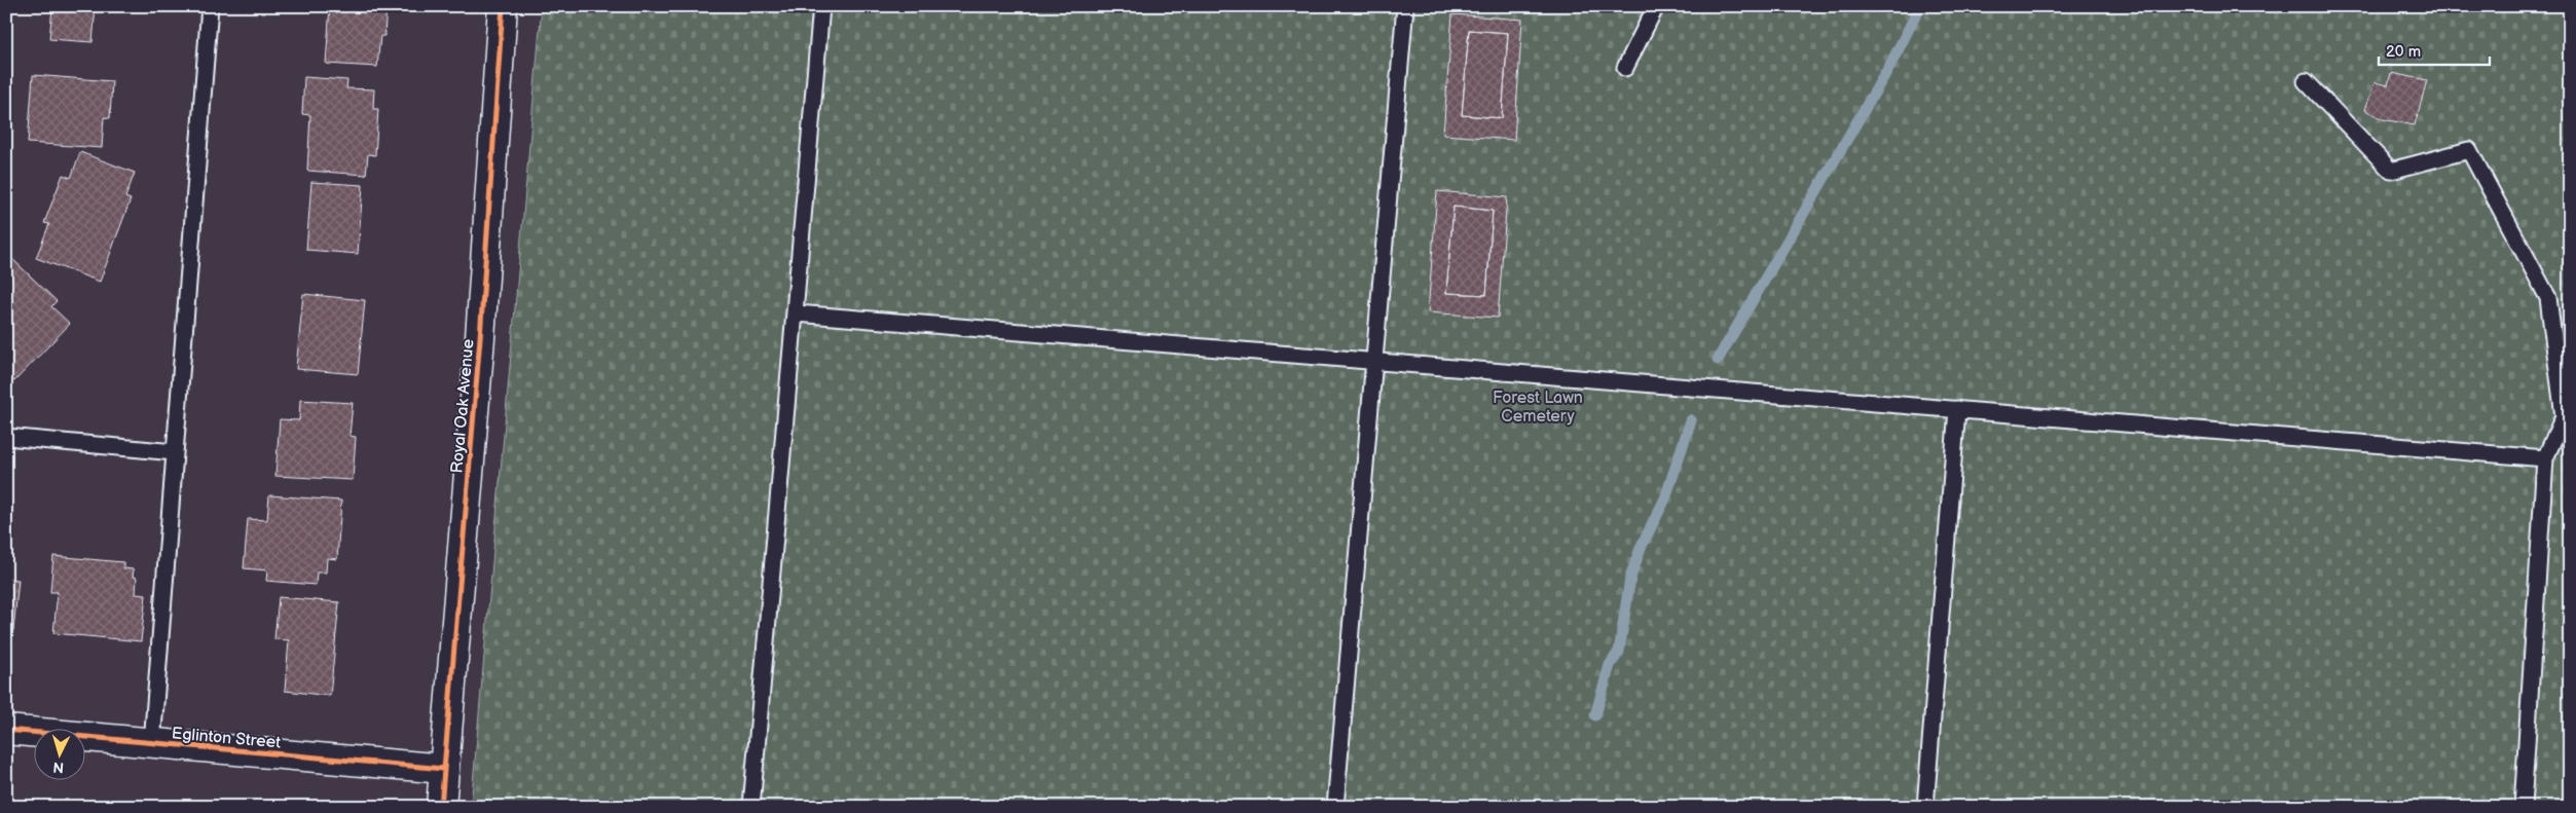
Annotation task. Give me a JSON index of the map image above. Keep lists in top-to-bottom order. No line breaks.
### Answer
{"streets":{"street":["Royal Oak Avenue","Eglinton Street"]},"crossings":[["Royal Oak Avenue","Eglinton Street"]],"parks":["Forest Lawn Cemetery"],"scale_bar":"20 m","north":"bottom"}
